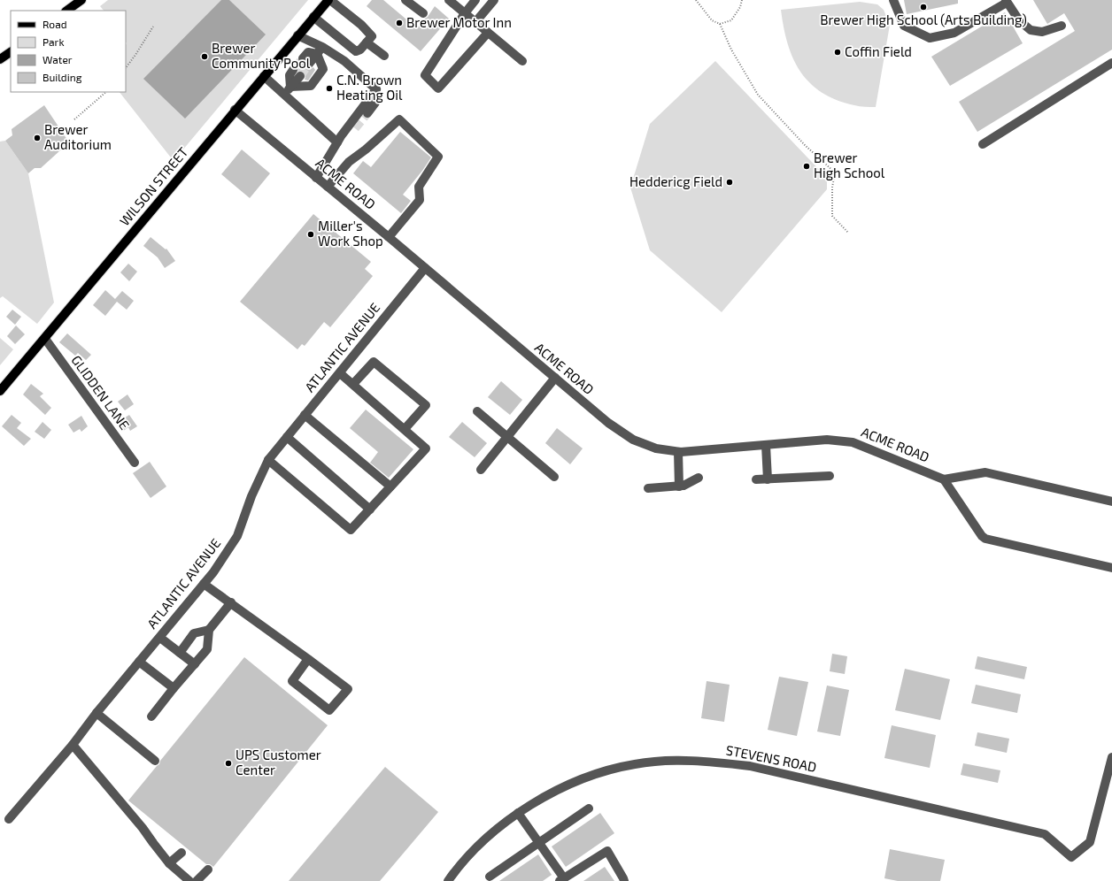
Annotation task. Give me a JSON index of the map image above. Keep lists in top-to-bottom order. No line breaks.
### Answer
{"streets":{"main road":["WILSON STREET"],"street":["ACME ROAD","ATLANTIC AVENUE","GLIDDEN LANE","STEVENS ROAD"]},"crossings":[["ACME ROAD","WILSON STREET"],["ACME ROAD","ATLANTIC AVENUE"],["WILSON STREET","GLIDDEN LANE"]],"places":["Brewer High School (Arts Building)","Brewer Motor Inn","Coffin Field","Brewer Community Pool","C.N. Brown Heating Oil","Brewer Auditorium","Brewer High School","Heddericg Field","Miller's Work Shop","UPS Customer Center"],"legend":["Road","Park","Water","Building"]}
